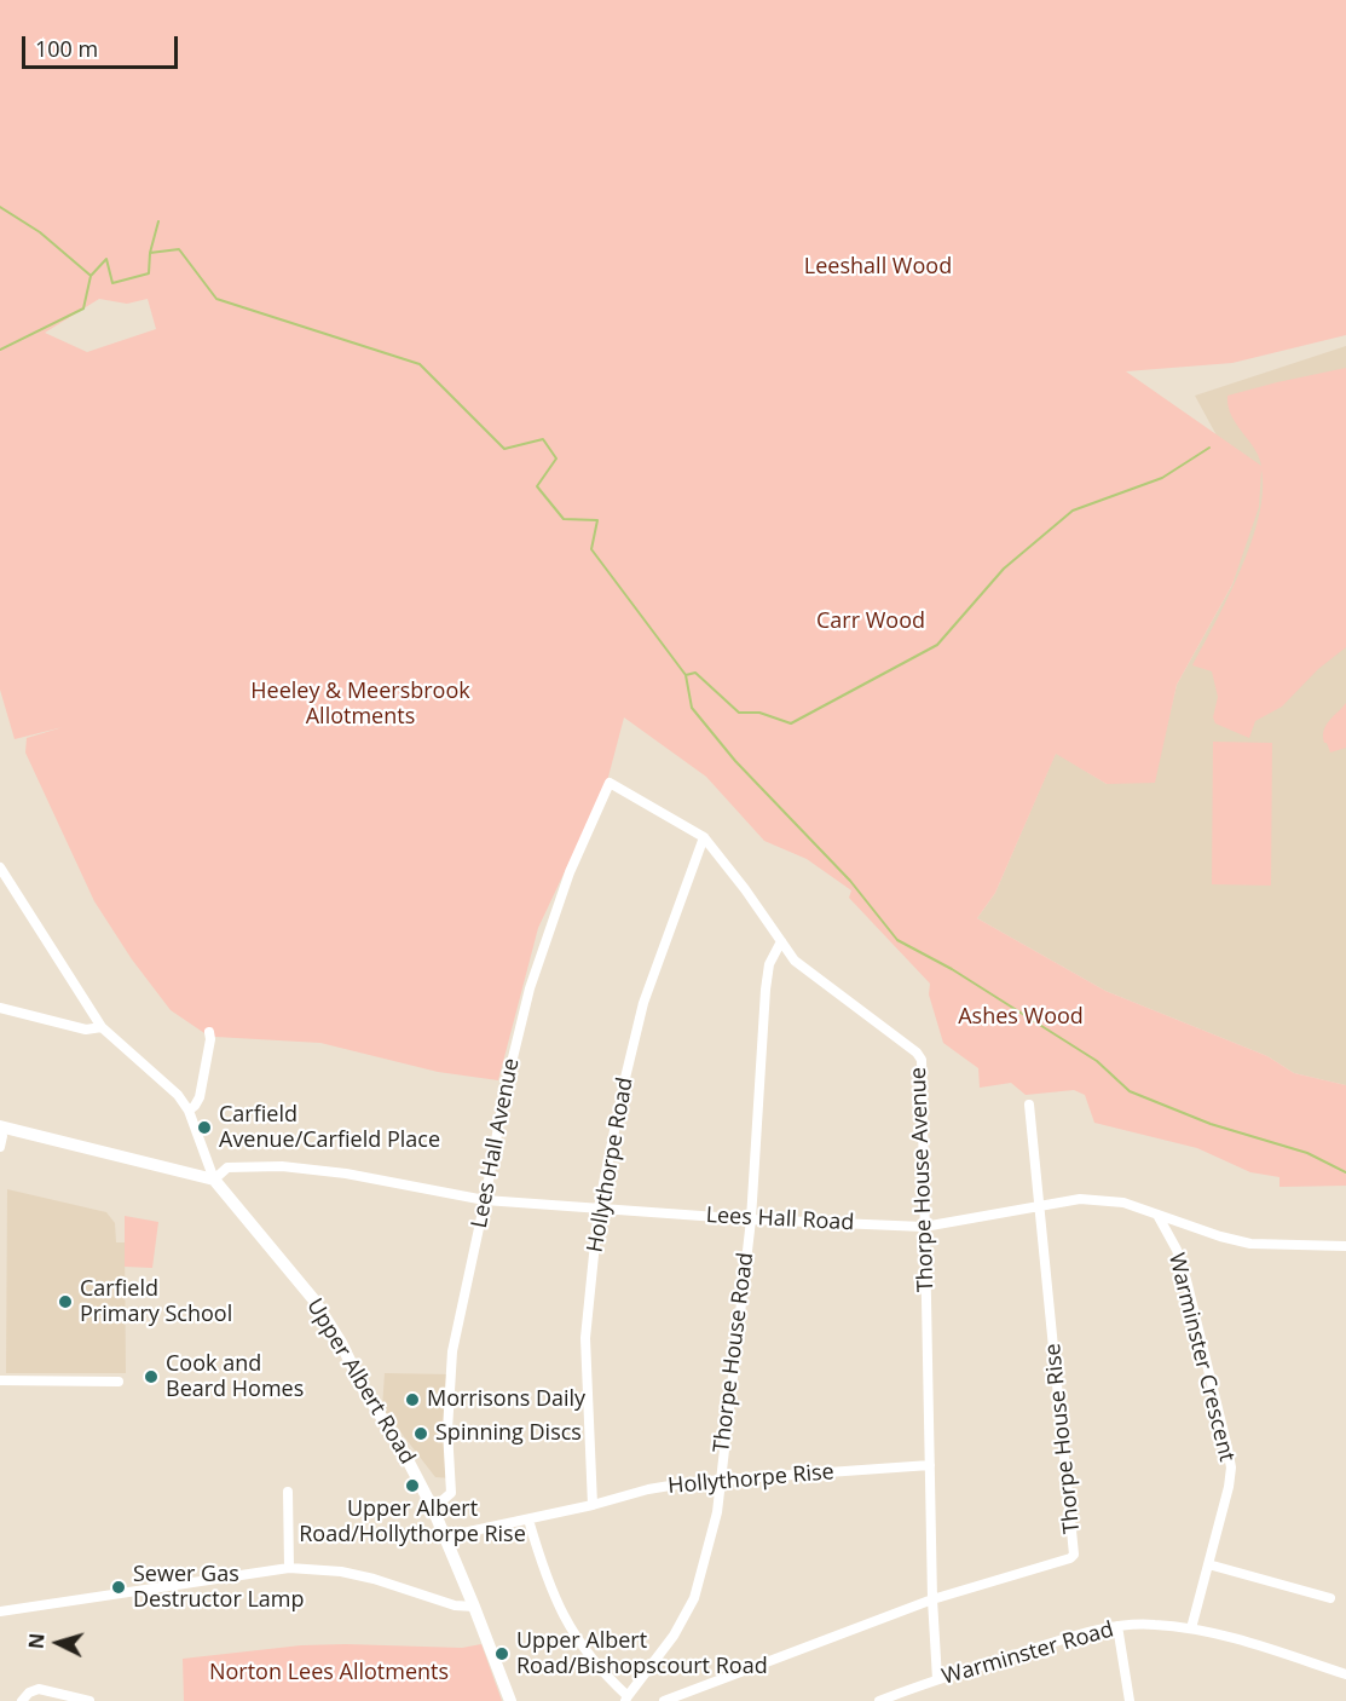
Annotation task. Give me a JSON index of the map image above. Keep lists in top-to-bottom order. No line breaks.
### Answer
{"streets":{"street":["Lees Hall Avenue","Hollythorpe Road","Thorpe House Avenue","Lees Hall Road","Thorpe House Road","Warminster Crescent","Upper Albert Road","Thorpe House Rise","Hollythorpe Rise","Warminster Road"]},"crossings":[["Lees Hall Avenue","Thorpe House Avenue"],["Lees Hall Avenue","Lees Hall Road"],["Lees Hall Avenue","Upper Albert Road"],["Hollythorpe Road","Thorpe House Avenue"],["Hollythorpe Road","Lees Hall Road"],["Hollythorpe Road","Hollythorpe Rise"],["Thorpe House Avenue","Lees Hall Road"],["Thorpe House Avenue","Thorpe House Road"],["Thorpe House Avenue","Thorpe House Rise"],["Thorpe House Avenue","Hollythorpe Rise"],["Thorpe House Avenue","Warminster Road"],["Lees Hall Road","Thorpe House Road"],["Lees Hall Road","Warminster Crescent"],["Lees Hall Road","Upper Albert Road"],["Lees Hall Road","Thorpe House Rise"],["Thorpe House Road","Hollythorpe Rise"],["Warminster Crescent","Warminster Road"],["Upper Albert Road","Hollythorpe Rise"]],"parks":["Leeshall Wood","Carr Wood","Heeley & Meersbrook Allotments","Ashes Wood","Norton Lees Allotments"],"places":["Carfield Avenue/Carfield Place","Carfield Primary School","Cook and Beard Homes","Morrisons Daily","Spinning Discs","Upper Albert Road/Hollythorpe Rise","Sewer Gas Destructor Lamp","Upper Albert Road/Bishopscourt Road"],"scale_bar":"100 m","north":"left"}
